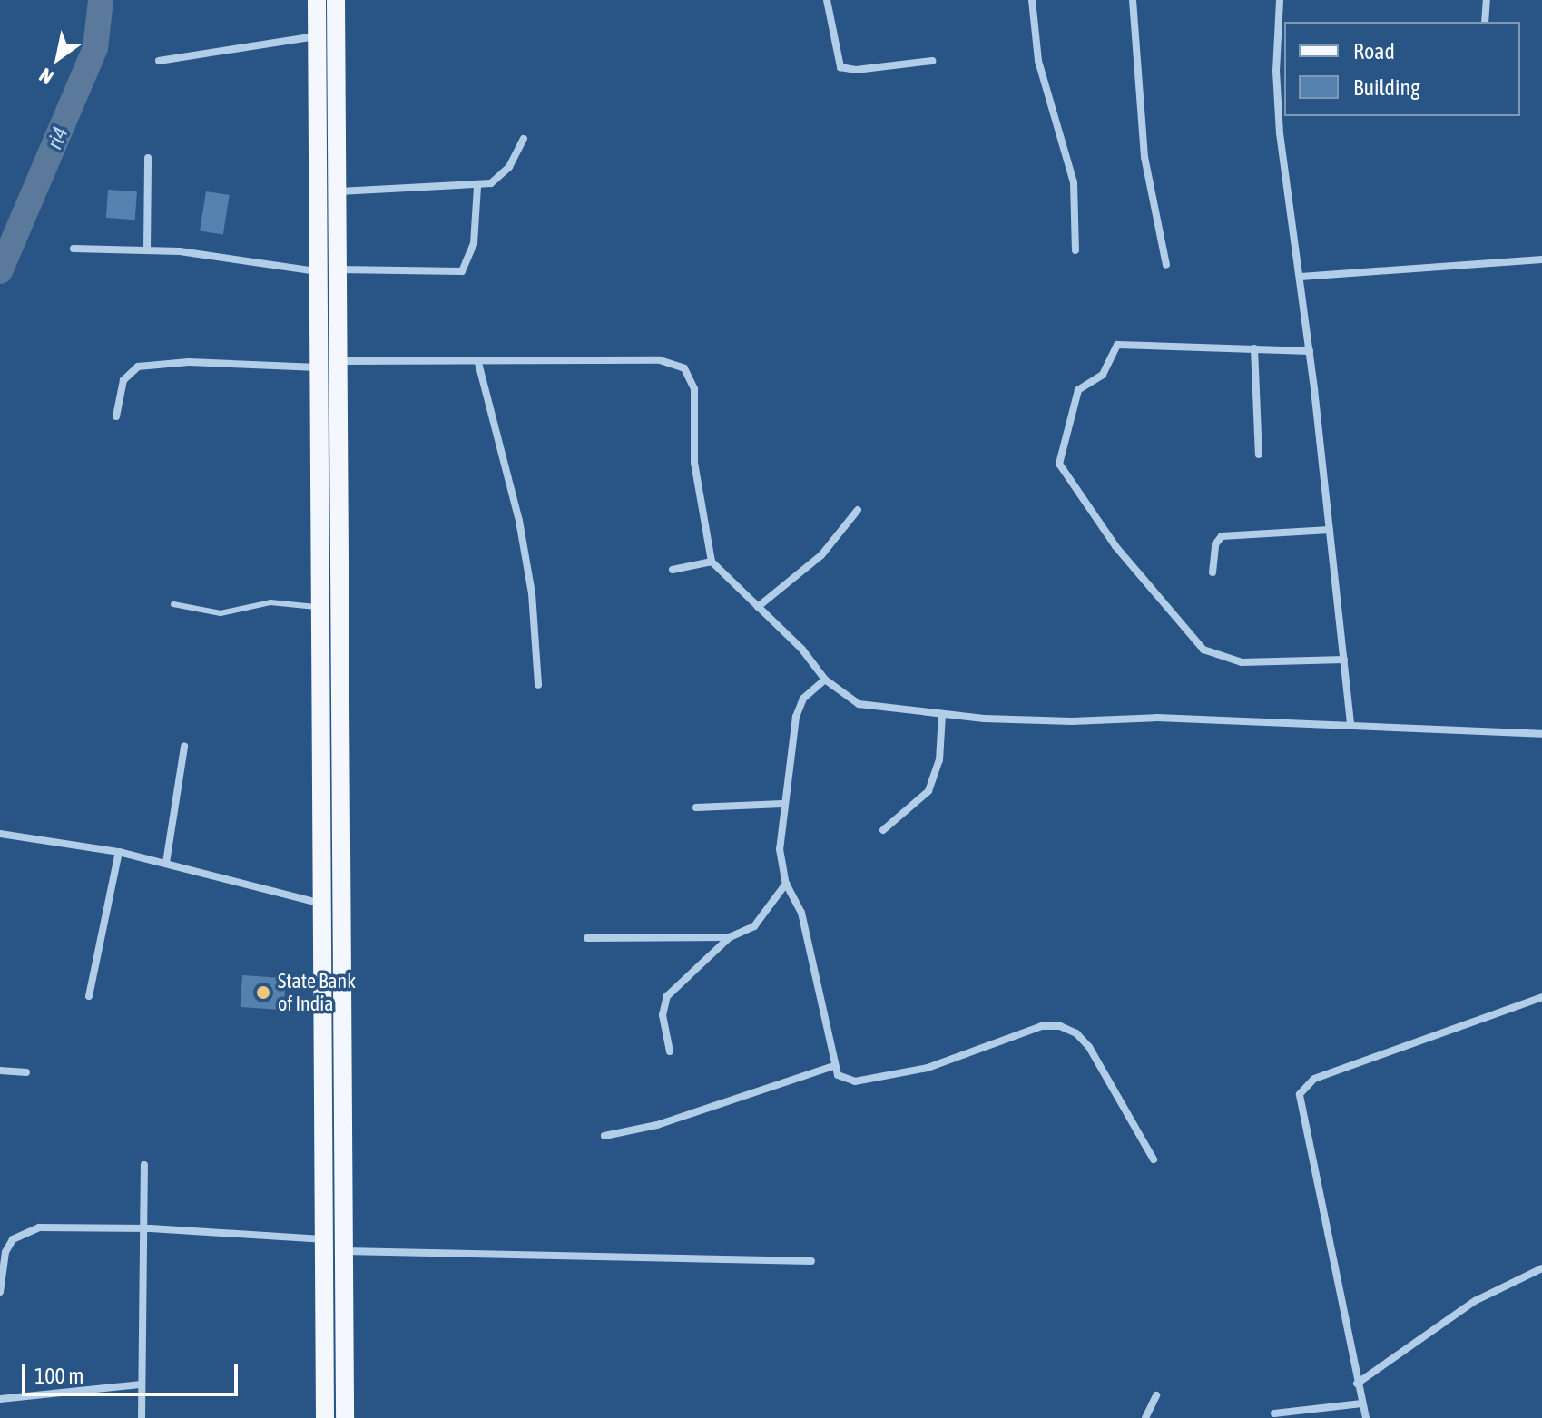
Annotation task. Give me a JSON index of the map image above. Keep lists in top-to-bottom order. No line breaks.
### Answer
{"water":["ri4"],"places":["State Bank of India"],"legend":["Road","Building"],"scale_bar":"100 m","north":"bottom left"}
